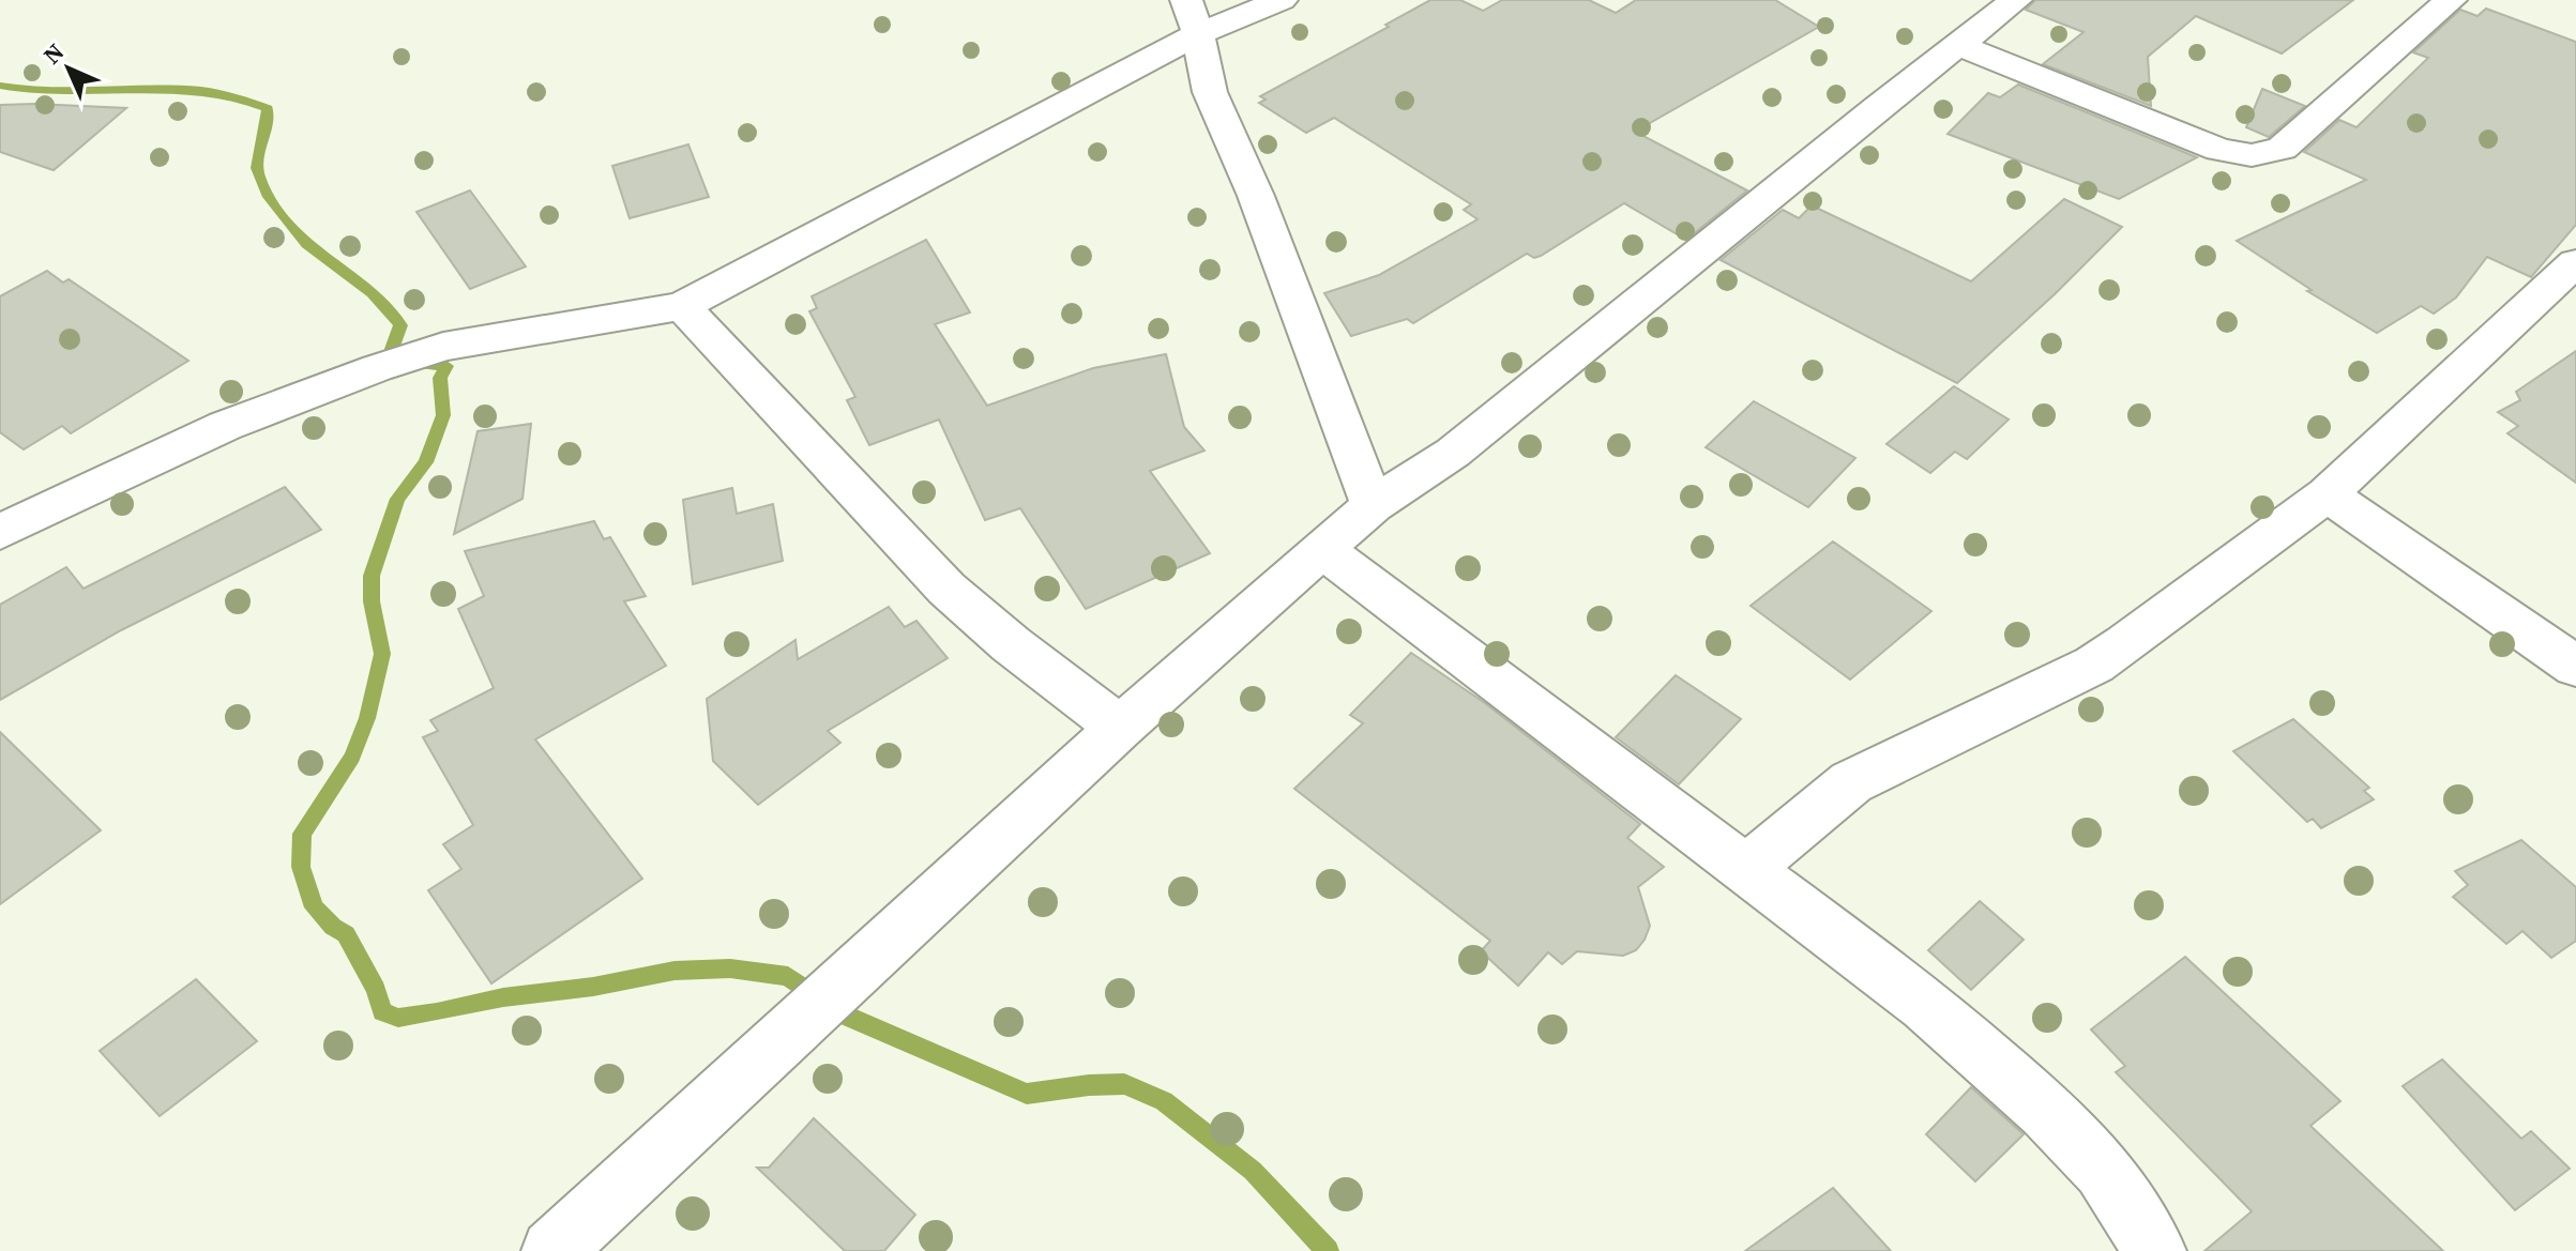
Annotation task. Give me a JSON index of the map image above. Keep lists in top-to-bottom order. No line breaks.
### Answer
{"north":"top left"}
